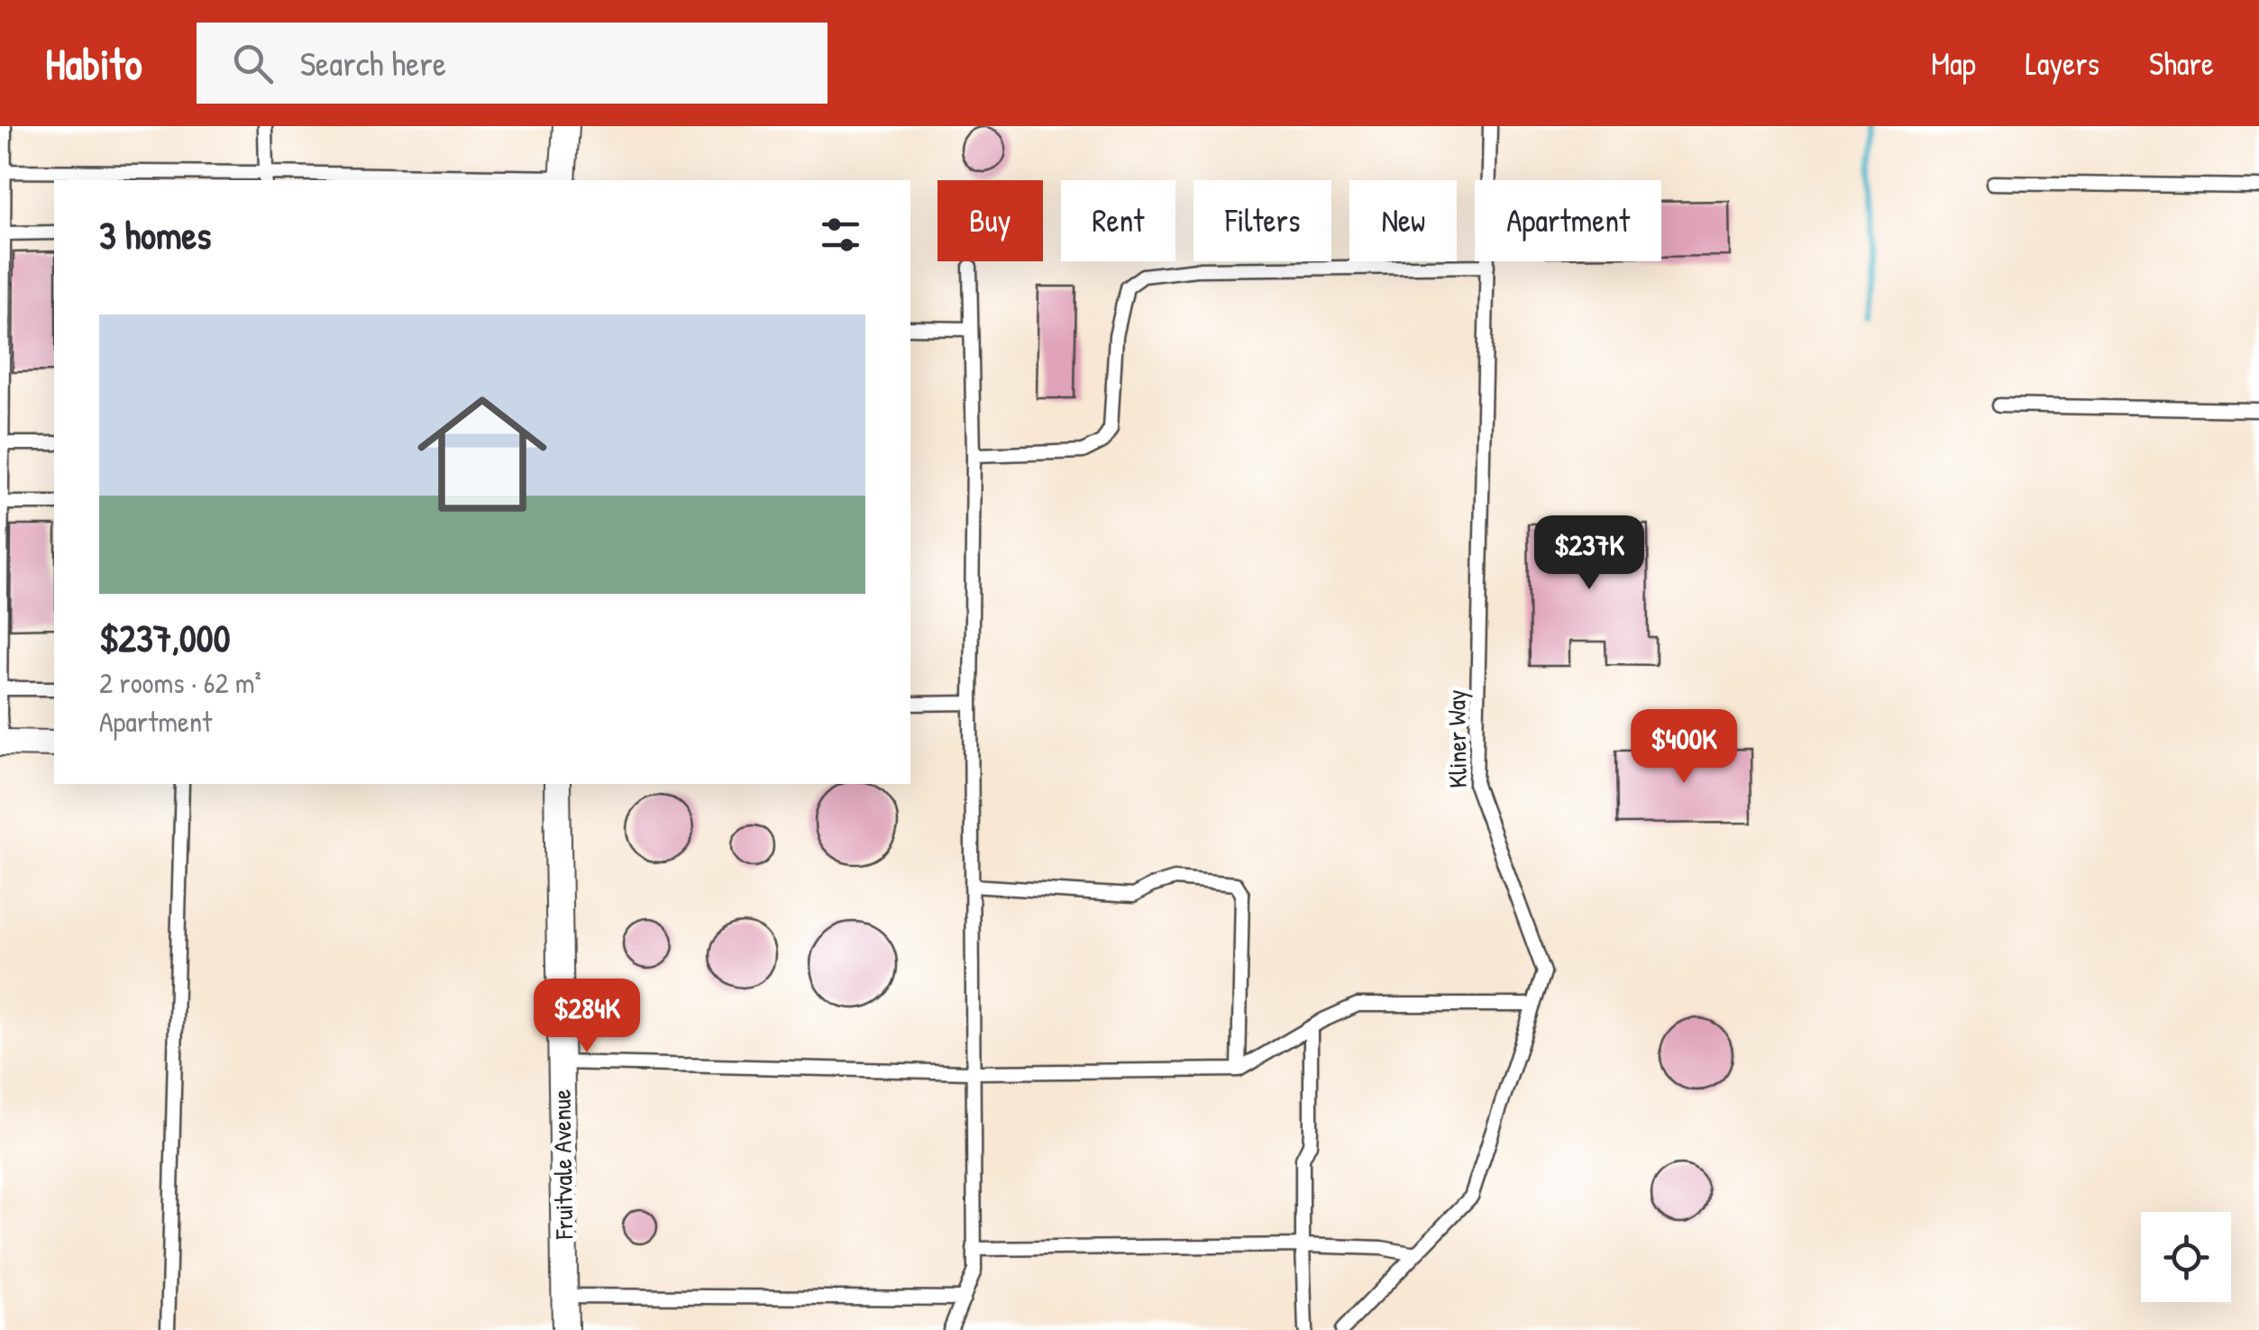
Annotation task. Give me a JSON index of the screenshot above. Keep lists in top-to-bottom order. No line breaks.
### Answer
{"streets":{"street":["Fruitvale Avenue"],"lane":["Kliner Way"]},"page":{"header":"Habito","search":"Search here","nav":["Map","Layers","Share"],"chip":["Buy","Rent","Filters","New","Apartment"],"heading":"3 homes","list":[{"name":"$237,000","note":"2 rooms · 62 m² · Apartment"}],"price":["$237K","$400K","$284K"]}}
